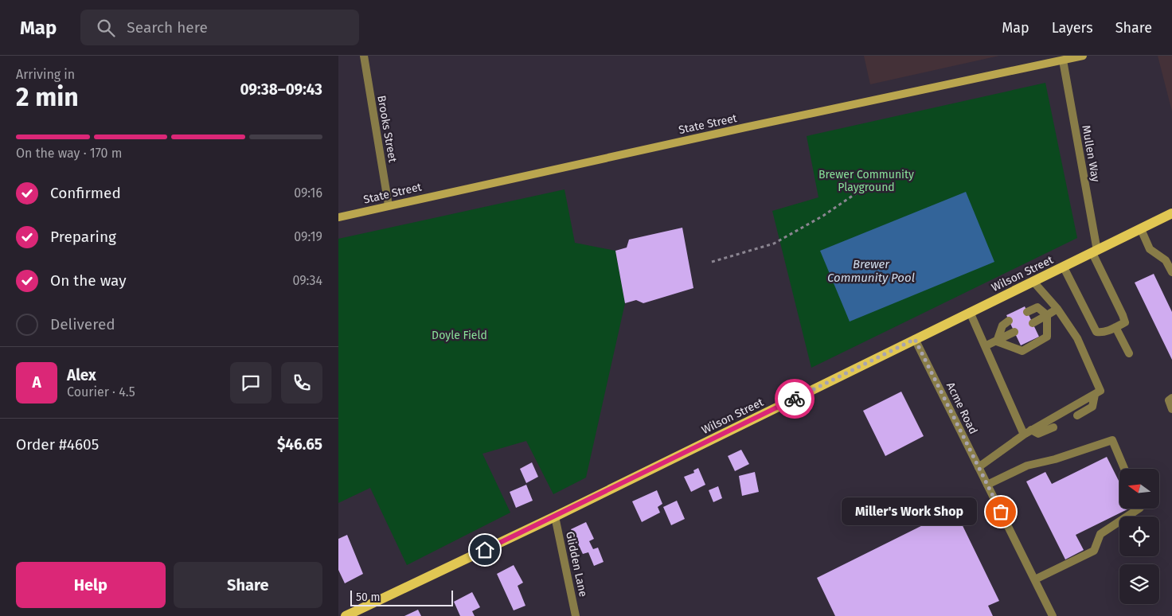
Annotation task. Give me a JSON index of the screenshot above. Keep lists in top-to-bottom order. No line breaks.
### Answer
{"streets":{"main road":["State Street","Wilson Street"],"street":["Brooks Street","Mullen Way","Acme Road","Glidden Lane"]},"crossings":[["State Street","Brooks Street"],["State Street","Mullen Way"],["Mullen Way","Wilson Street"],["Wilson Street","Acme Road"],["Wilson Street","Glidden Lane"]],"water":["Brewer Community Pool"],"parks":["Brewer Community Playground","Doyle Field"],"places":["Miller's Work Shop"],"scale_bar":"50 m","north":"left","page":{"header":"Map","search":"Search here","nav":["Map","Layers","Share"],"heading":["2 min","Arriving in","09:38–09:43"],"panel":["Alex","Courier · 4.5","Order #4605","$46.65"],"bar":"On the way · 170 m","list":[["Confirmed","09:16"],["Preparing","09:19"],["On the way","09:34"],"Delivered"],"round":"A","bubble":"Miller's Work Shop","buttons":["Help","Share"],"scale":"50 m"}}
